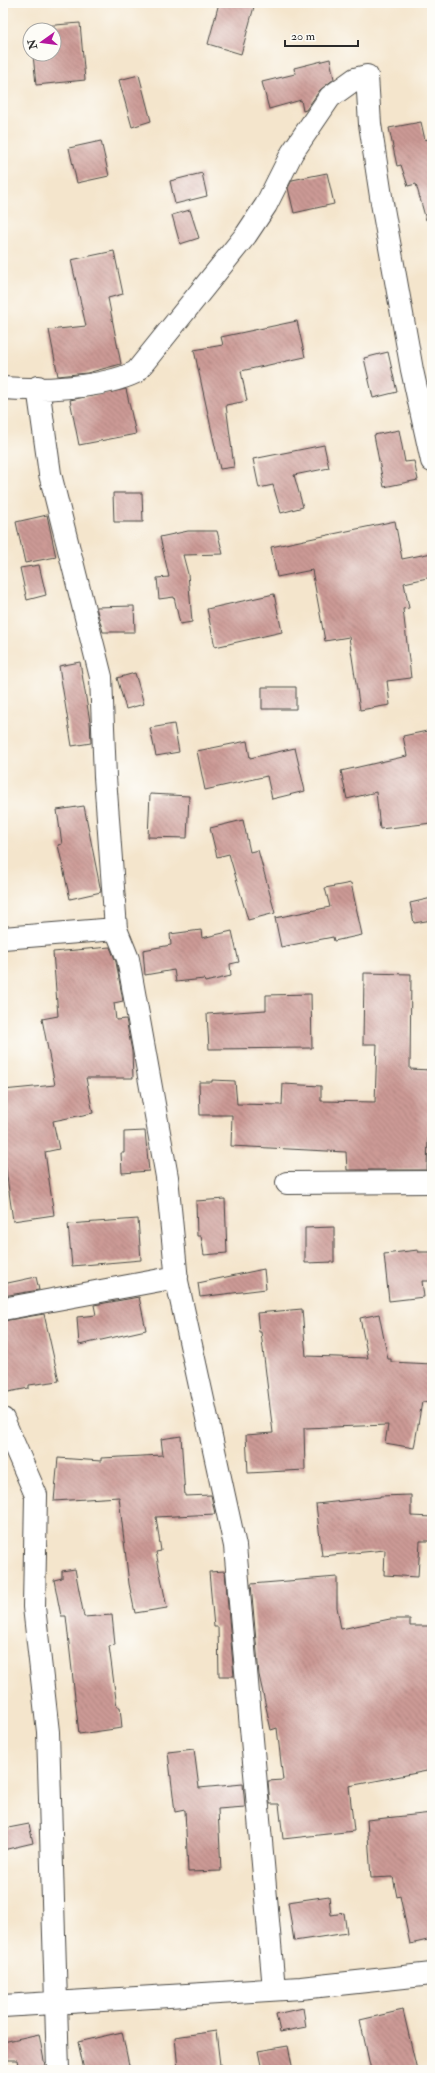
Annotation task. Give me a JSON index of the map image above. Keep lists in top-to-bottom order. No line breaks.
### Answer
{"scale_bar":"20 m","north":"left"}
